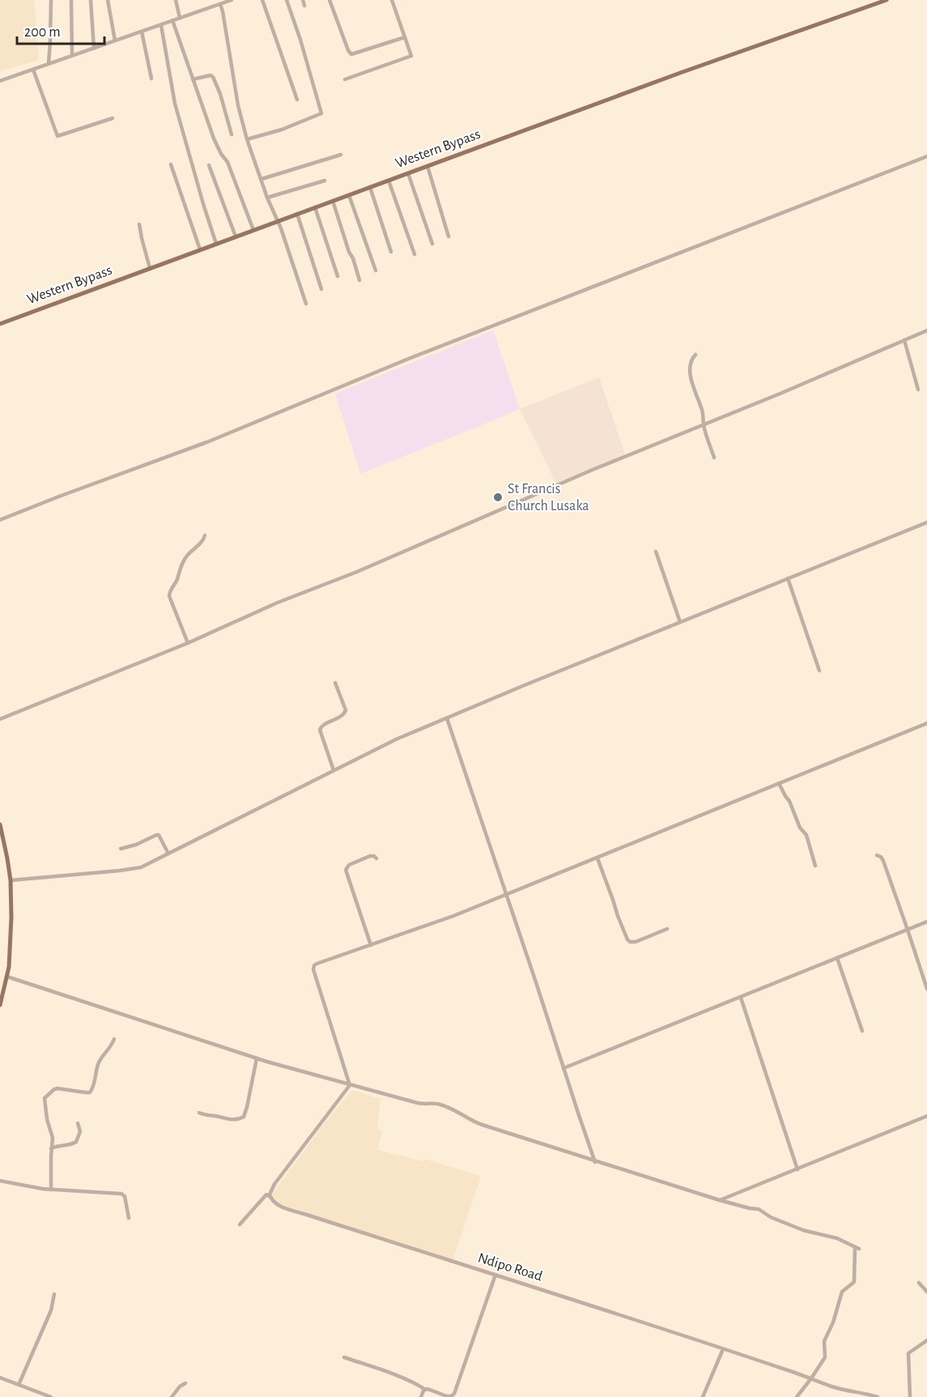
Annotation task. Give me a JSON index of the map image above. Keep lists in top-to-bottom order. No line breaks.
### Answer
{"streets":{"main road":["Western Bypass"],"street":["Ndipo Road"]},"places":["St Francis Church Lusaka"],"scale_bar":"200 m"}
